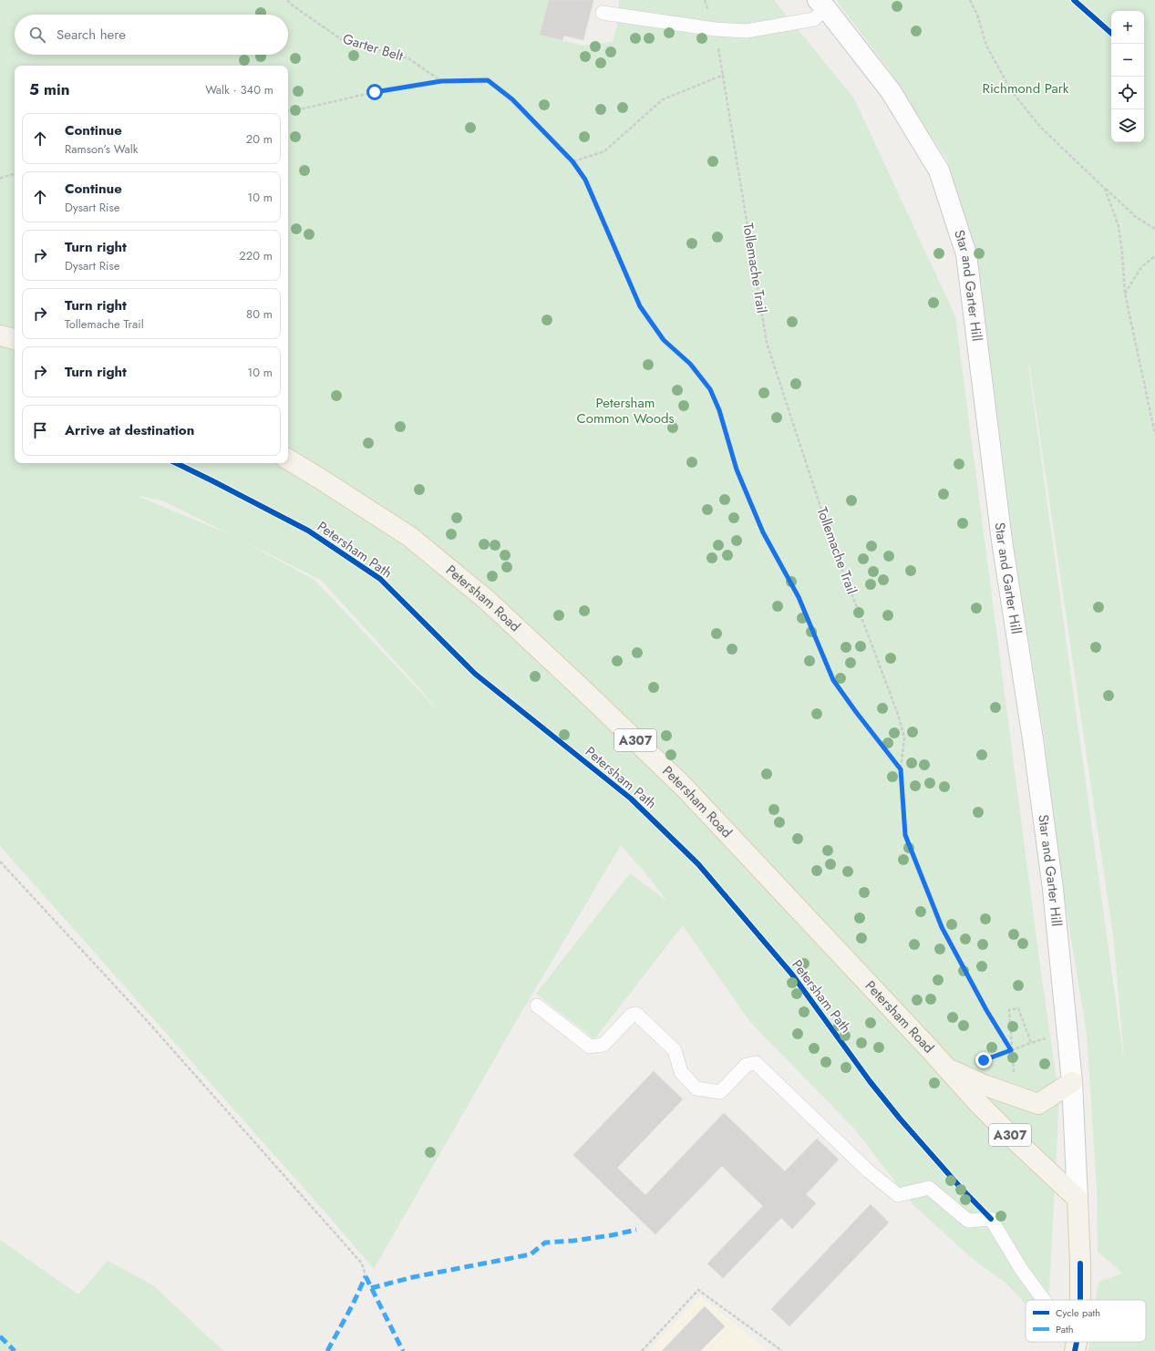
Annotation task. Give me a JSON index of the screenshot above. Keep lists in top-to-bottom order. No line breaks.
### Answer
{"streets":{"main road":["Star and Garter Hill","Petersham Road","A307"],"path":["Garter Belt","Tollemache Trail"],"cycle path":["Petersham Path"]},"crossings":[["Star and Garter Hill","Petersham Road"]],"parks":["Richmond Park","Petersham Common Woods"],"legend":["Cycle path","Path"],"page":{"map_buttons":["+","−"],"search":"Search here","heading":["5 min","Walk · 340 m"],"list":[["Continue","Ramson’s Walk","20 m"],["Continue","Dysart Rise","10 m"],["Turn right","Dysart Rise","220 m"],["Turn right","Tollemache Trail","80 m"],["Turn right","10 m"],"Arrive at destination"]}}
